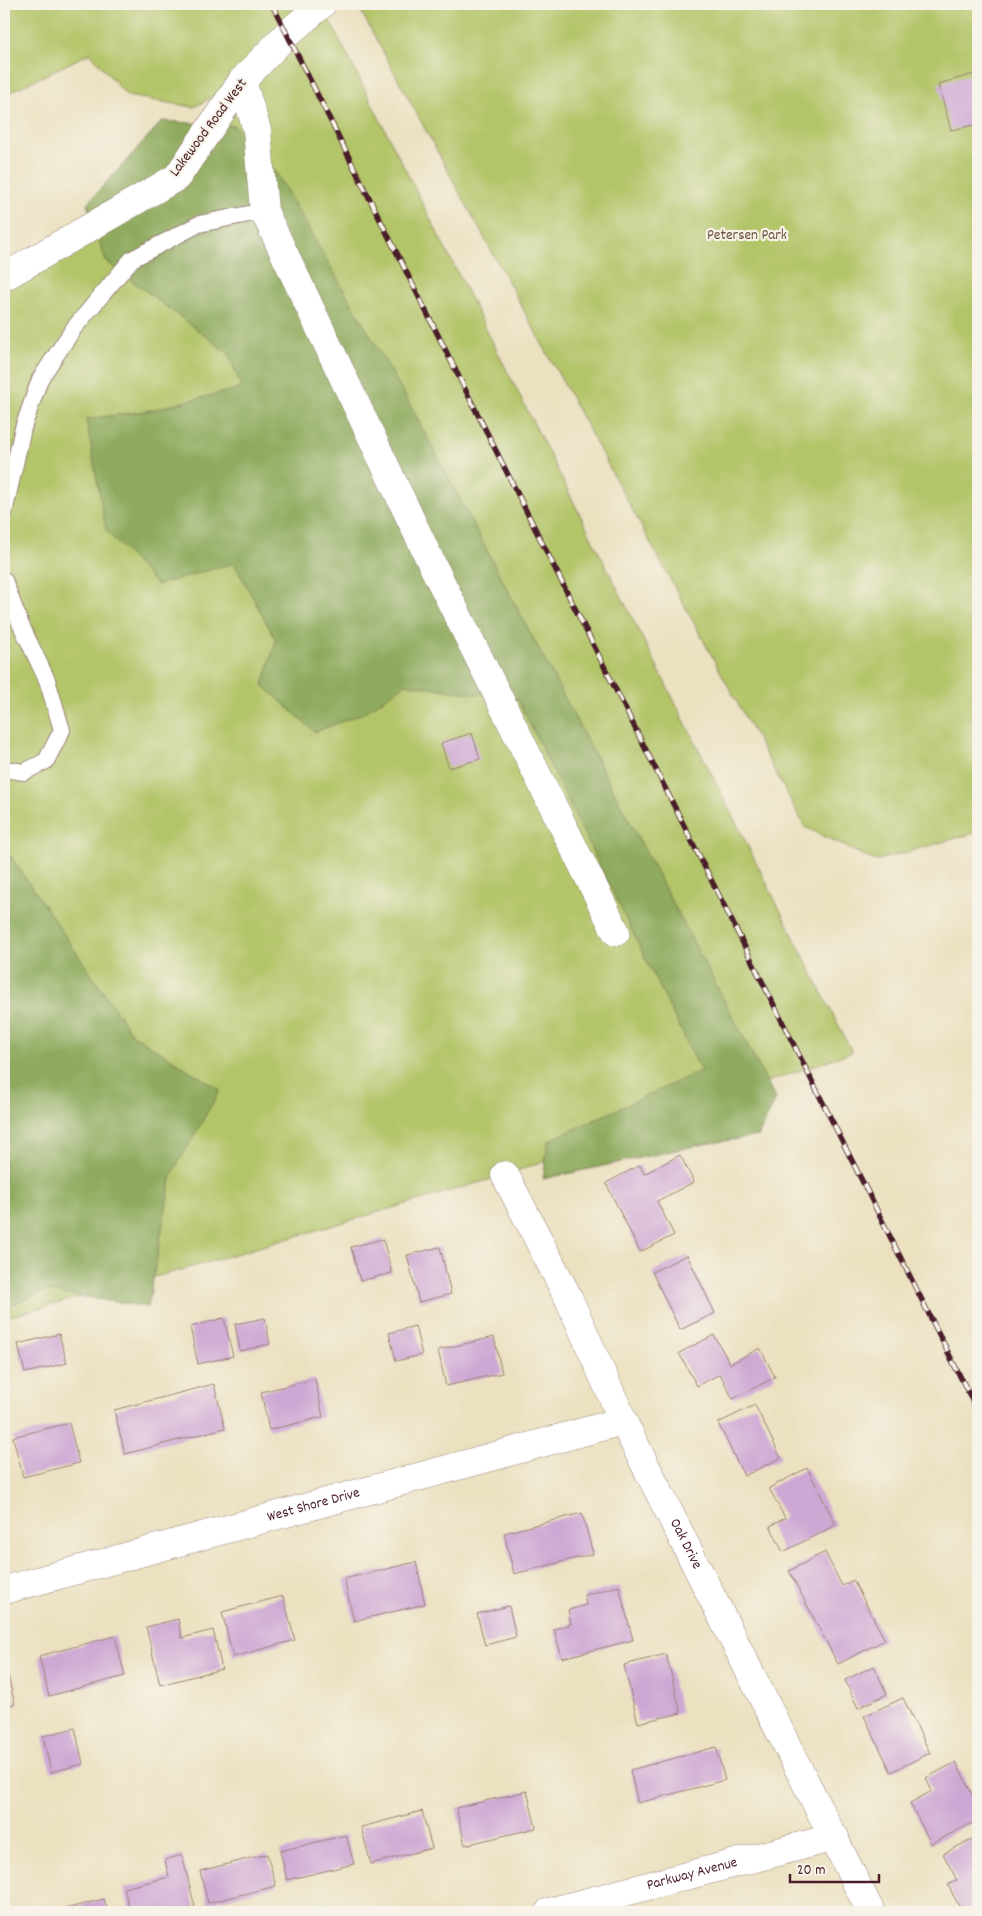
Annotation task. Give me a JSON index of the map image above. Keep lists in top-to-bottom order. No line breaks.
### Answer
{"streets":{"street":["Lakewood Road West","West Shore Drive","Oak Drive","Parkway Avenue"]},"crossings":[["West Shore Drive","Oak Drive"],["Oak Drive","Parkway Avenue"]],"parks":["Petersen Park"],"scale_bar":"20 m"}
